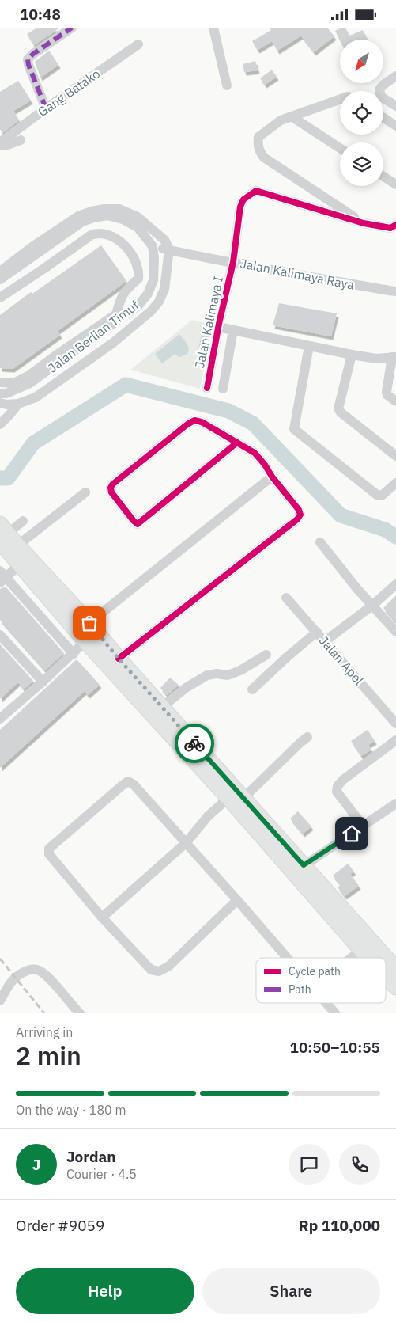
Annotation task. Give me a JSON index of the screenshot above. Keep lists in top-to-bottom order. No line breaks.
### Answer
{"streets":{"street":["Gang Batako","Jalan Kalimaya Raya","Jalan Kalimaya I","Jalan Berlian Timuf","Jalan Apel"]},"crossings":[["Jalan Kalimaya Raya","Jalan Kalimaya I"],["Jalan Kalimaya Raya","Jalan Berlian Timuf"]],"legend":["Cycle path","Path"],"north":"bottom left","page":{"status":"10:48","heading":["2 min","Arriving in","10:50–10:55"],"panel":["Jordan","Courier · 4.5","Order #9059","Rp 110,000"],"bar":"On the way · 180 m","round":"J","buttons":["Help","Share"]}}
